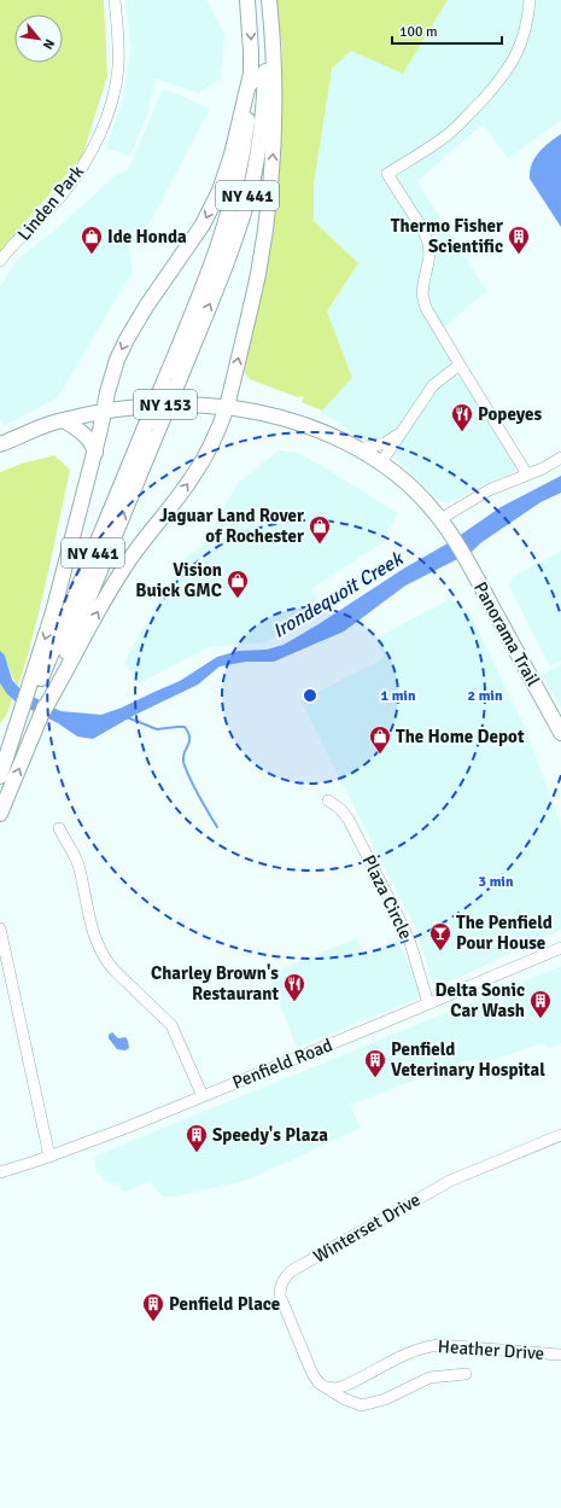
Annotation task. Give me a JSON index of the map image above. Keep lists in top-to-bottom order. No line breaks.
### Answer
{"streets":{"main road":["NY 441","NY 153","Panorama Trail"],"street":["Linden Park","Plaza Circle","Penfield Road","Winterset Drive","Heather Drive"]},"crossings":[["NY 153","Panorama Trail"],["Plaza Circle","Penfield Road"],["Winterset Drive","Heather Drive"]],"water":["Irondequoit Creek"],"places":{"shop":["Ide Honda","Jaguar Land Rover of Rochester","Vision Buick GMC","The Home Depot"],"building":["Thermo Fisher Scientific","Delta Sonic Car Wash","Penfield Veterinary Hospital","Speedy's Plaza","Penfield Place"],"restaurant":["Popeyes","Charley Brown's Restaurant"],"bar":["The Penfield Pour House"]},"scale_bar":"100 m","north":"bottom right","rings":["1 min","2 min","3 min"]}
